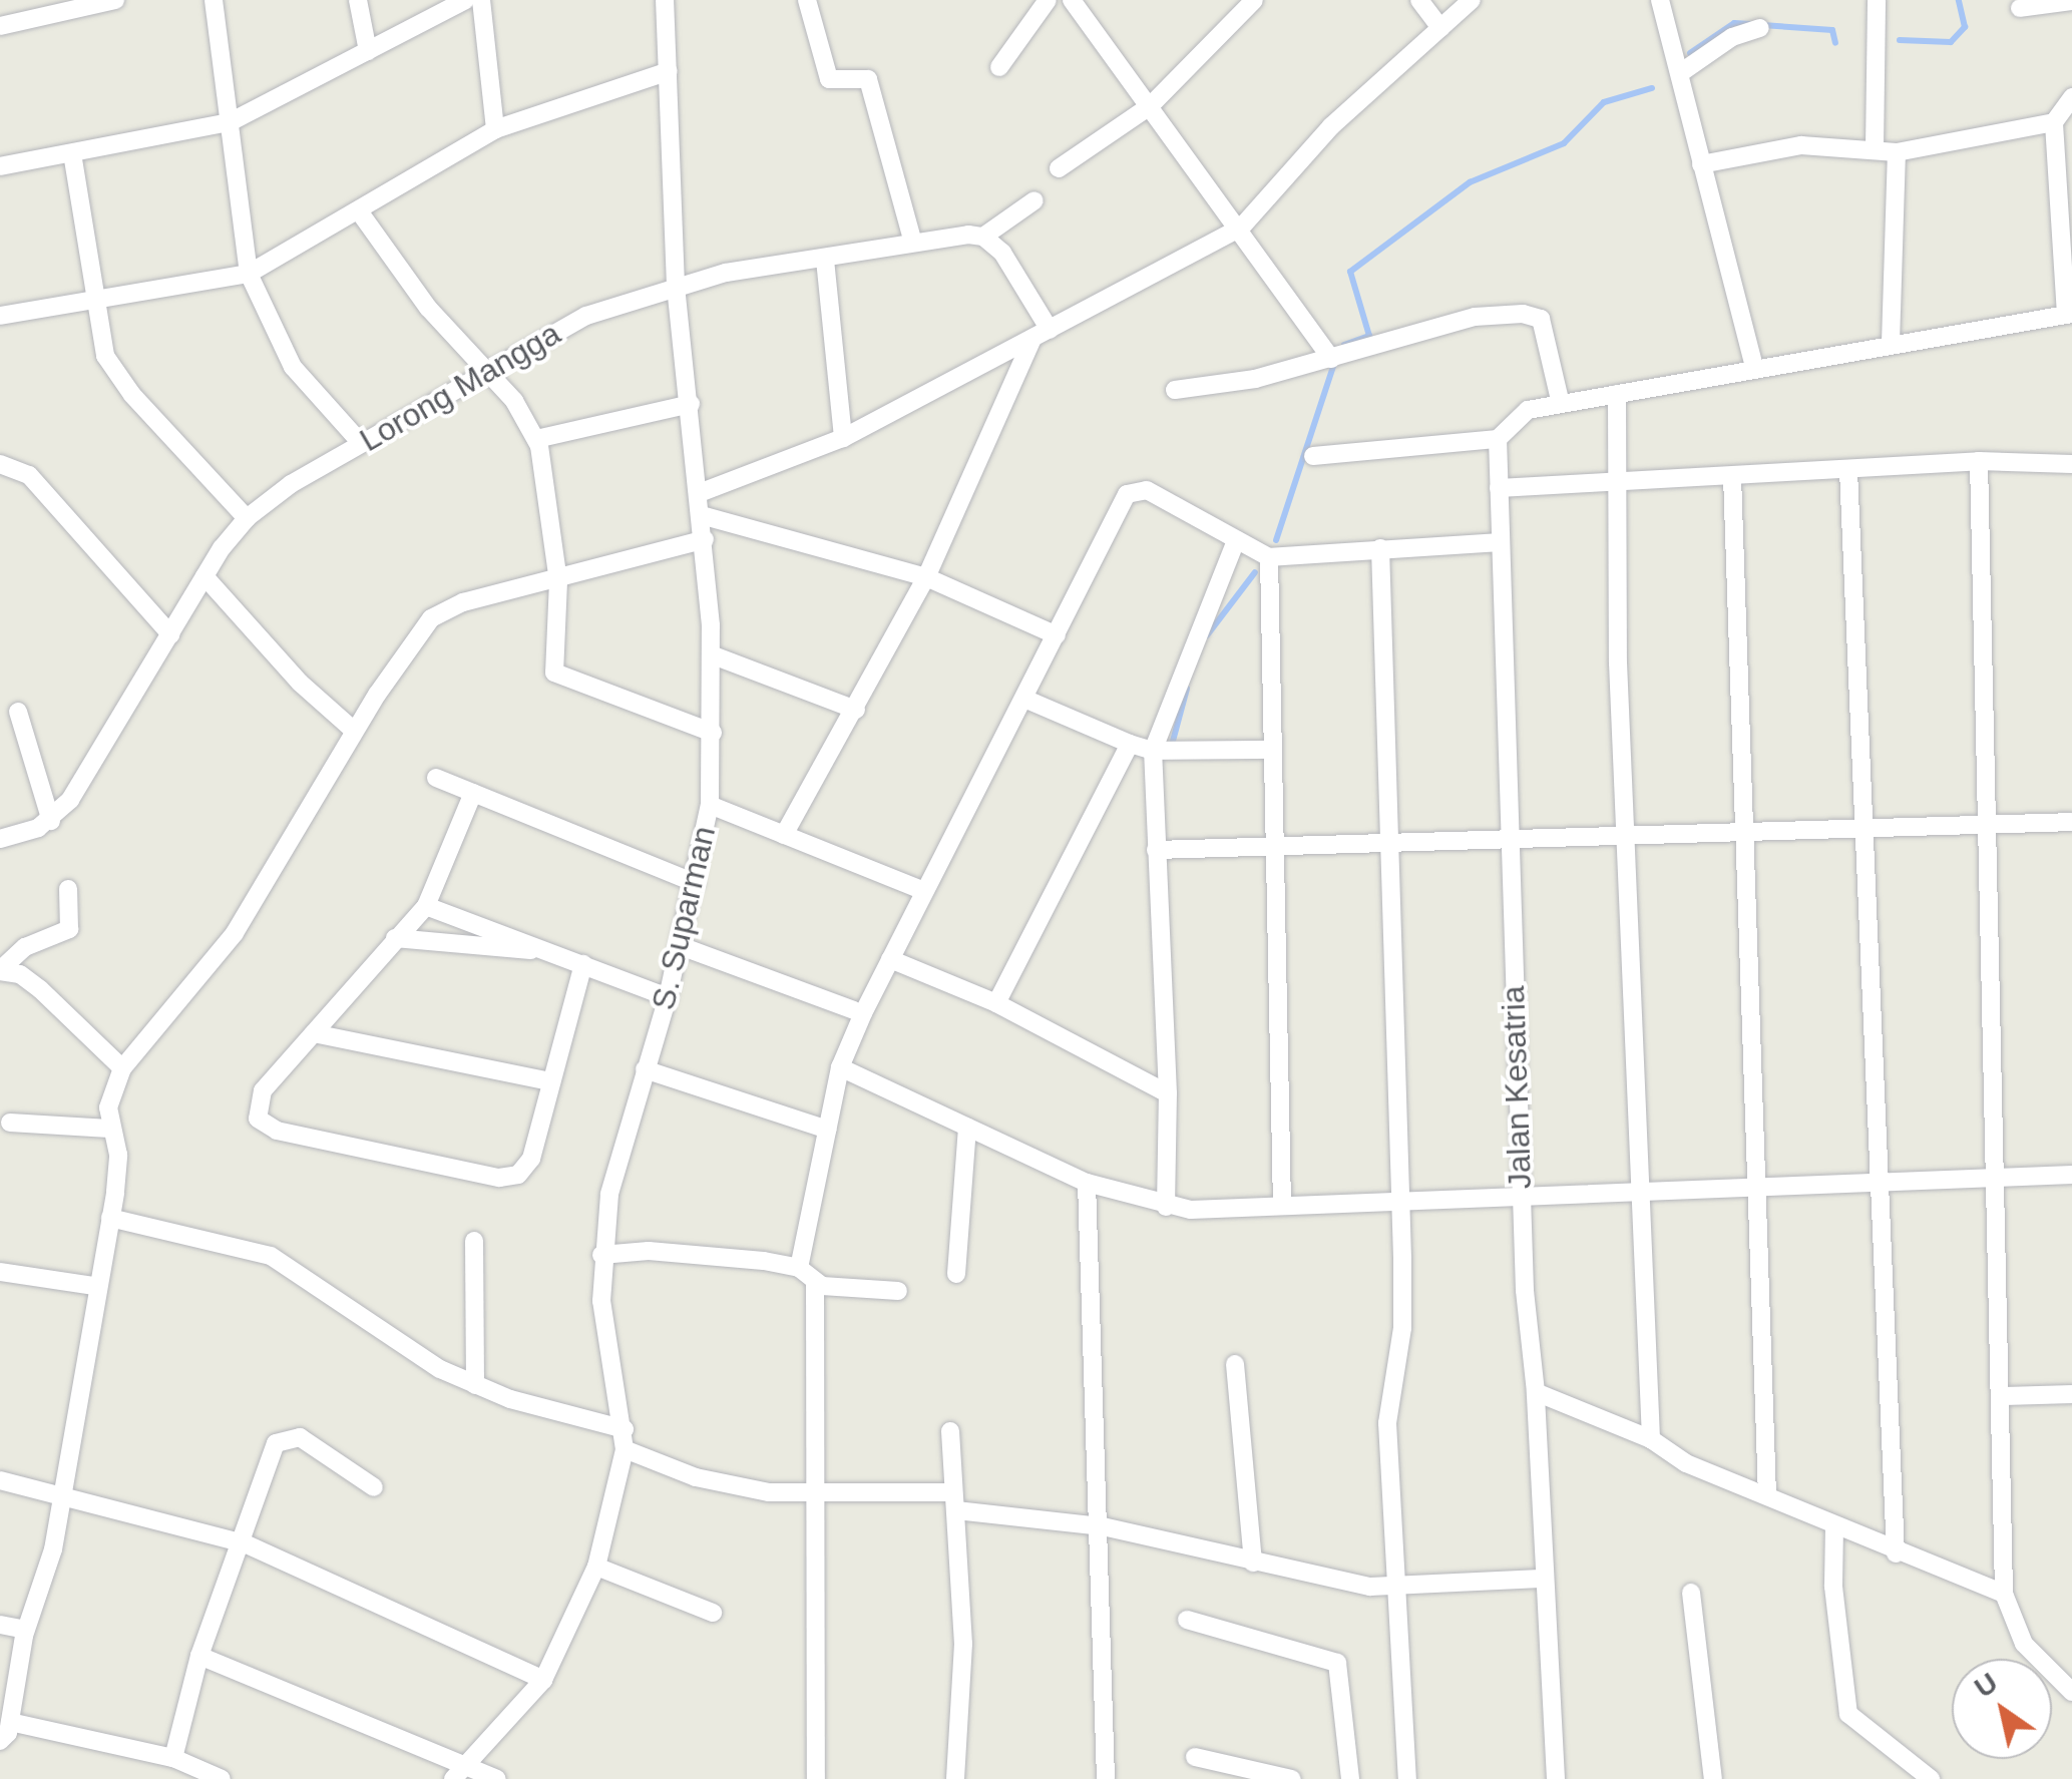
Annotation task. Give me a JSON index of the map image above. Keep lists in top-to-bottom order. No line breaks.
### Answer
{"streets":{"street":["Lorong Mangga","S. Suparman","Jalan Kesatria"]},"crossings":[["Lorong Mangga","S. Suparman"]],"north":"top left"}
